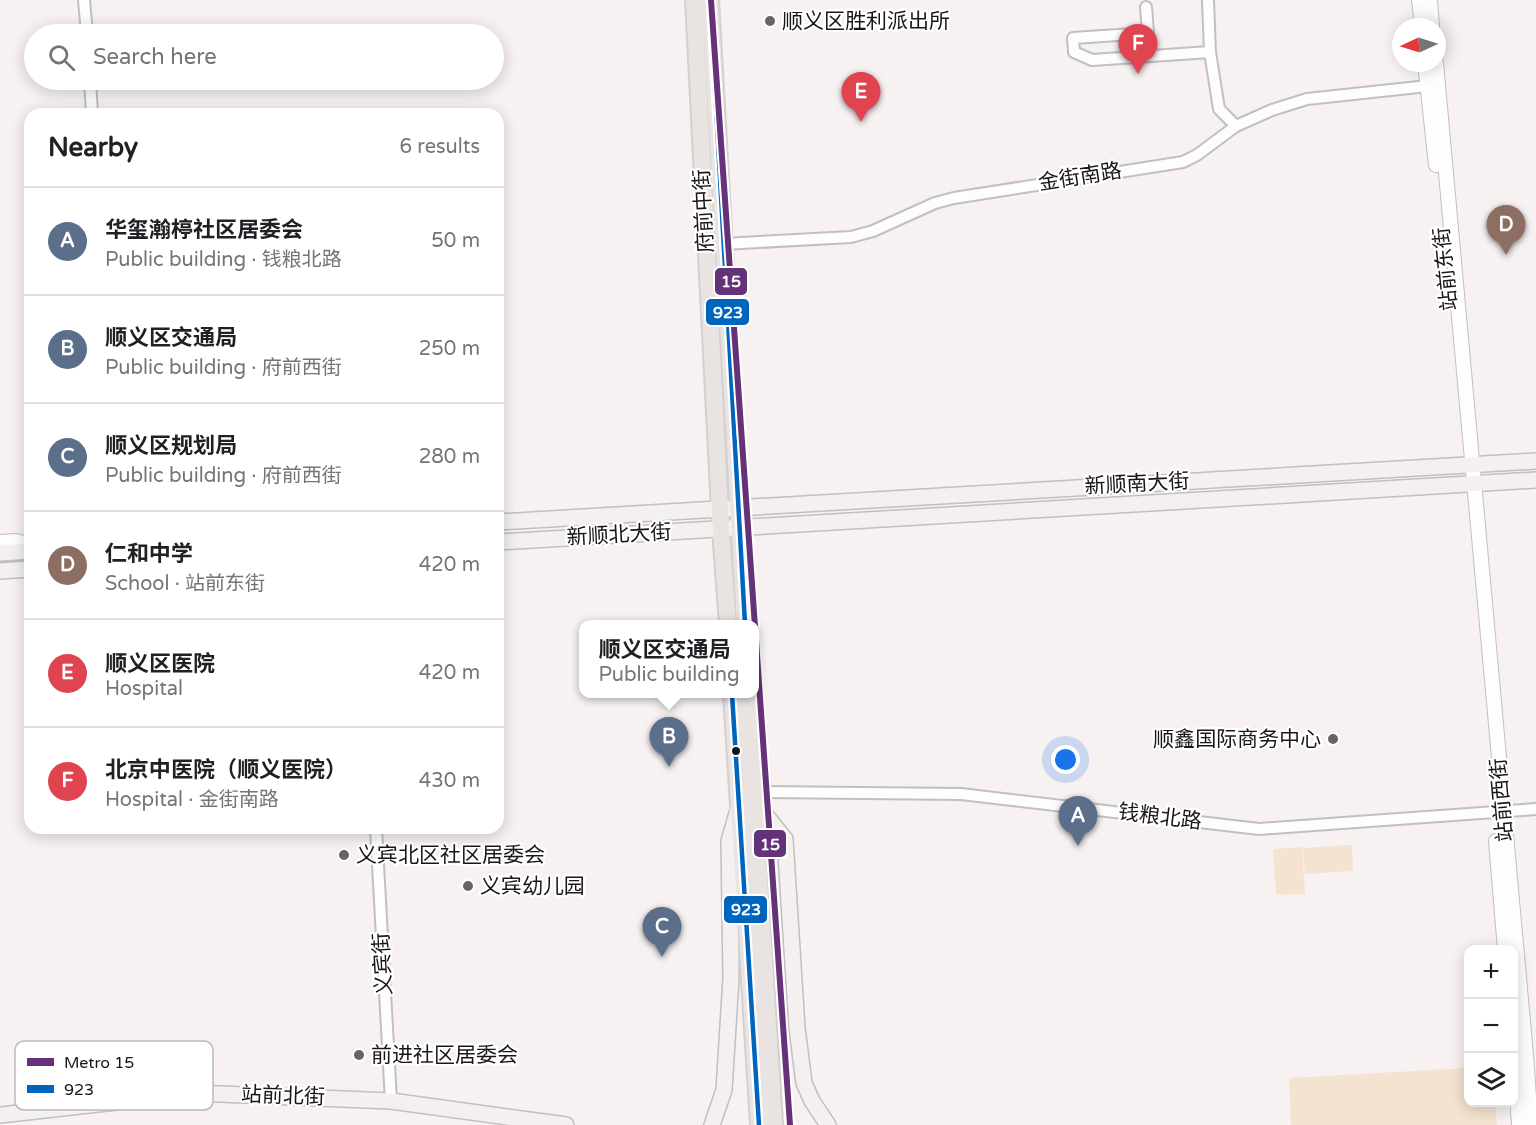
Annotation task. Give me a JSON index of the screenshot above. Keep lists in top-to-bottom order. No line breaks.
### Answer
{"streets":{"main road":["府前中街","新顺南大街","新顺北大街","站前北街"],"street":["金街南路","站前东街","站前西街","钱粮北路","义宾街"]},"crossings":[["金街南路","府前中街"],["金街南路","站前东街"],["府前中街","新顺南大街"],["府前中街","新顺北大街"],["站前东街","新顺南大街"],["站前东街","站前西街"],["新顺南大街","新顺北大街"],["新顺南大街","站前西街"],["站前西街","钱粮北路"],["义宾街","站前北街"]],"places":["顺义区胜利派出所","顺鑫国际商务中心","义宾北区社区居委会","义宾幼儿园","前进社区居委会"],"lines":["metro line 15","transit line 923"],"legend":["Metro 15","923"],"north":"left","page":{"pins":["F","E","D","B","A","C"],"search":"Search here","heading":["Nearby","6 results"],"list":[{"mark":"A","name":"华玺瀚楟社区居委会","note":"Public building · 钱粮北路","value":"50 m"},{"mark":"B","name":"顺义区交通局","note":"Public building · 府前西街","value":"250 m"},{"mark":"C","name":"顺义区规划局","note":"Public building · 府前西街","value":"280 m"},{"mark":"D","name":"仁和中学","note":"School · 站前东街","value":"420 m"},{"mark":"E","name":"顺义区医院","note":"Hospital","value":"420 m"},{"mark":"F","name":"北京中医院（顺义医院）","note":"Hospital · 金街南路","value":"430 m"}],"popup":["顺义区交通局","Public building"],"map_buttons":["+","−"]}}
